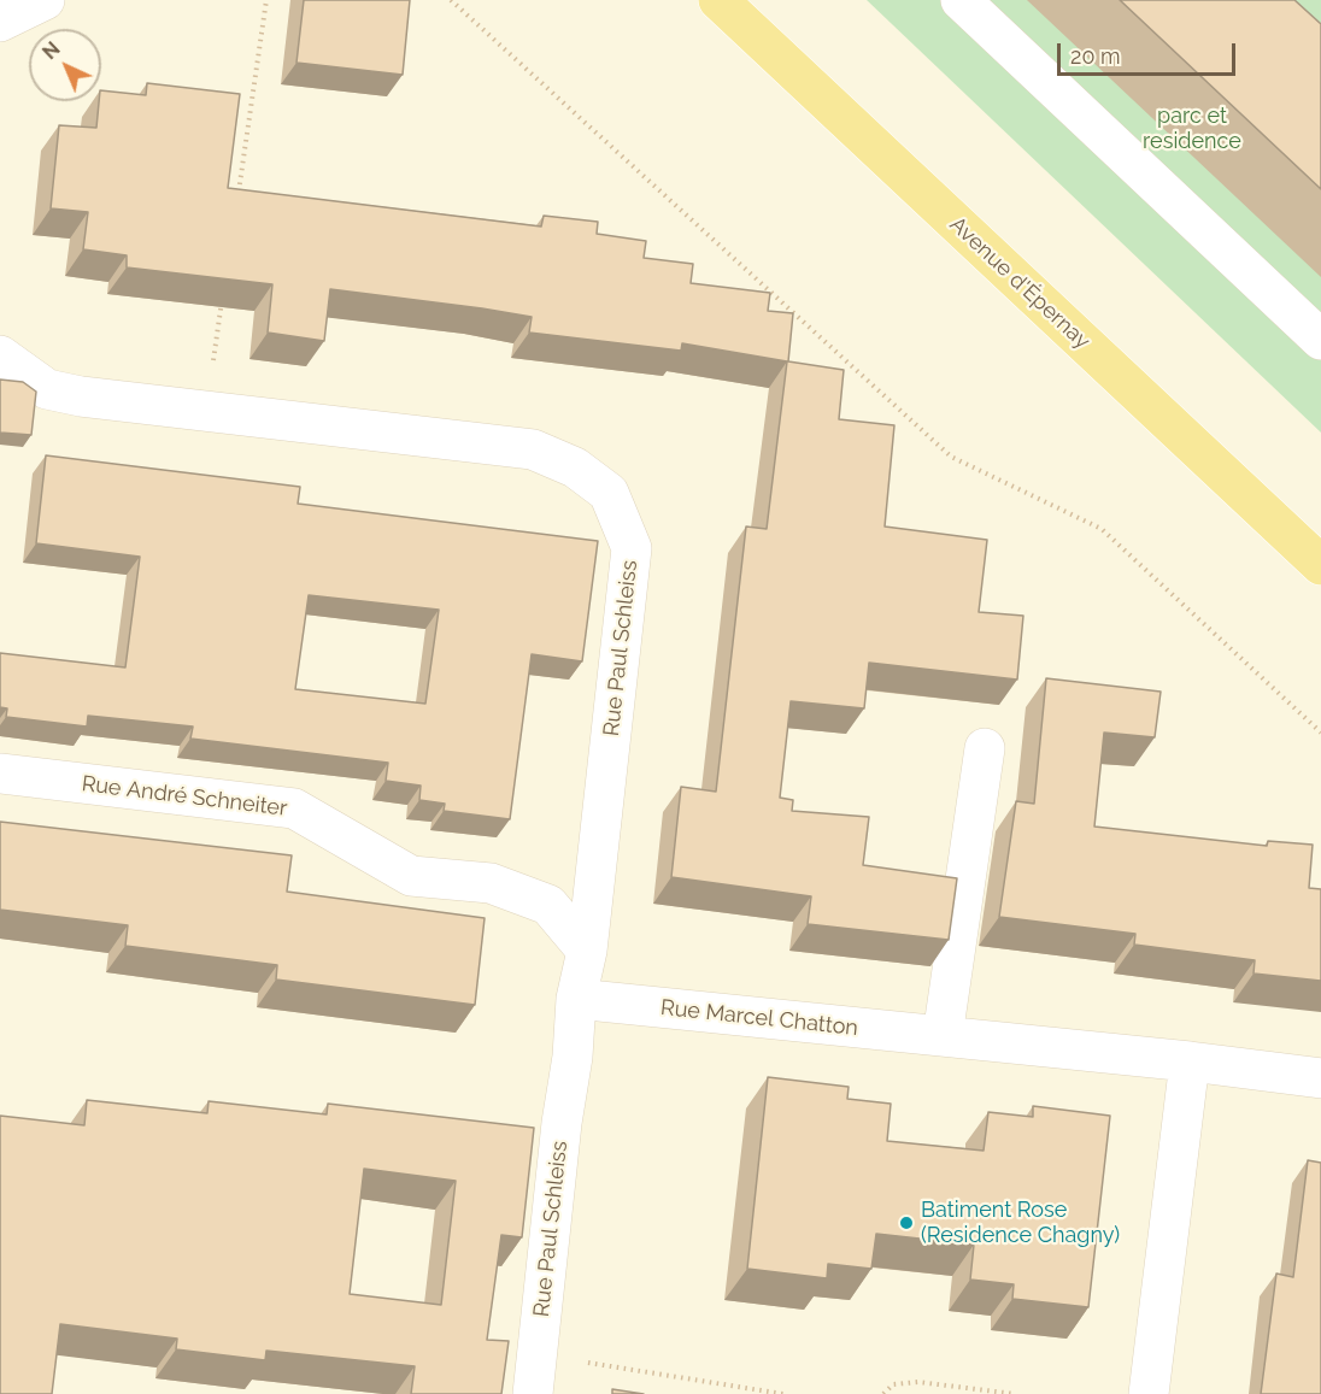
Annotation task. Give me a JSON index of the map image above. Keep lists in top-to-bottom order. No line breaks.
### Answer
{"streets":{"main road":["Avenue d'Épernay"],"street":["Rue Paul Schleiss","Rue André Schneiter","Rue Marcel Chatton"]},"crossings":[["Rue Paul Schleiss","Rue André Schneiter"],["Rue Paul Schleiss","Rue Marcel Chatton"]],"parks":["parc et residence"],"places":["Batiment Rose (Residence Chagny)"],"scale_bar":"20 m","north":"top left"}
